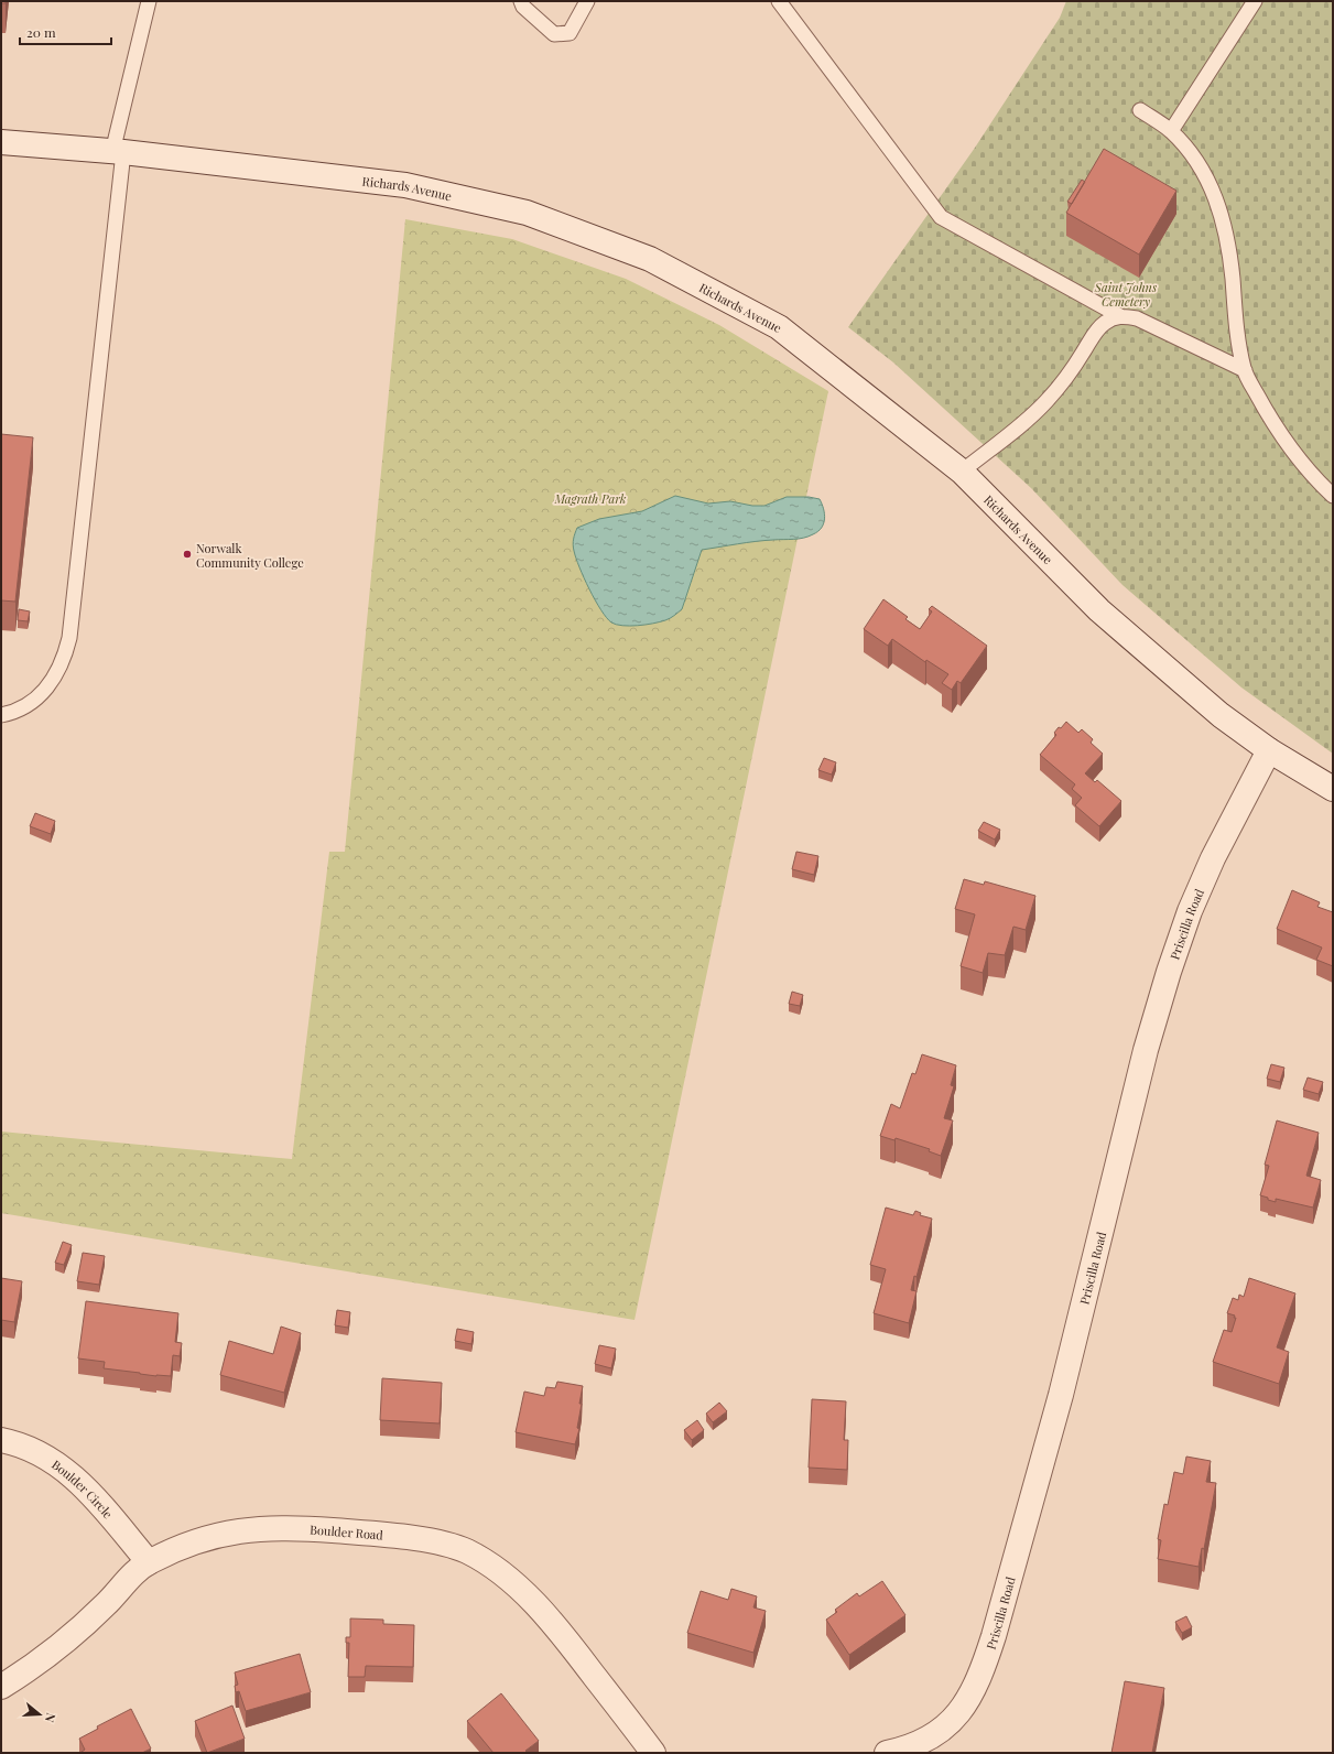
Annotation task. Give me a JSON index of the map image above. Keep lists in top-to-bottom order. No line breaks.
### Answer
{"streets":{"street":["Richards Avenue","Priscilla Road","Boulder Circle","Boulder Road"]},"crossings":[["Richards Avenue","Priscilla Road"],["Boulder Circle","Boulder Road"]],"parks":["Saint Johns Cemetery","Magrath Park"],"places":["Norwalk Community College"],"scale_bar":"20 m","north":"right"}
